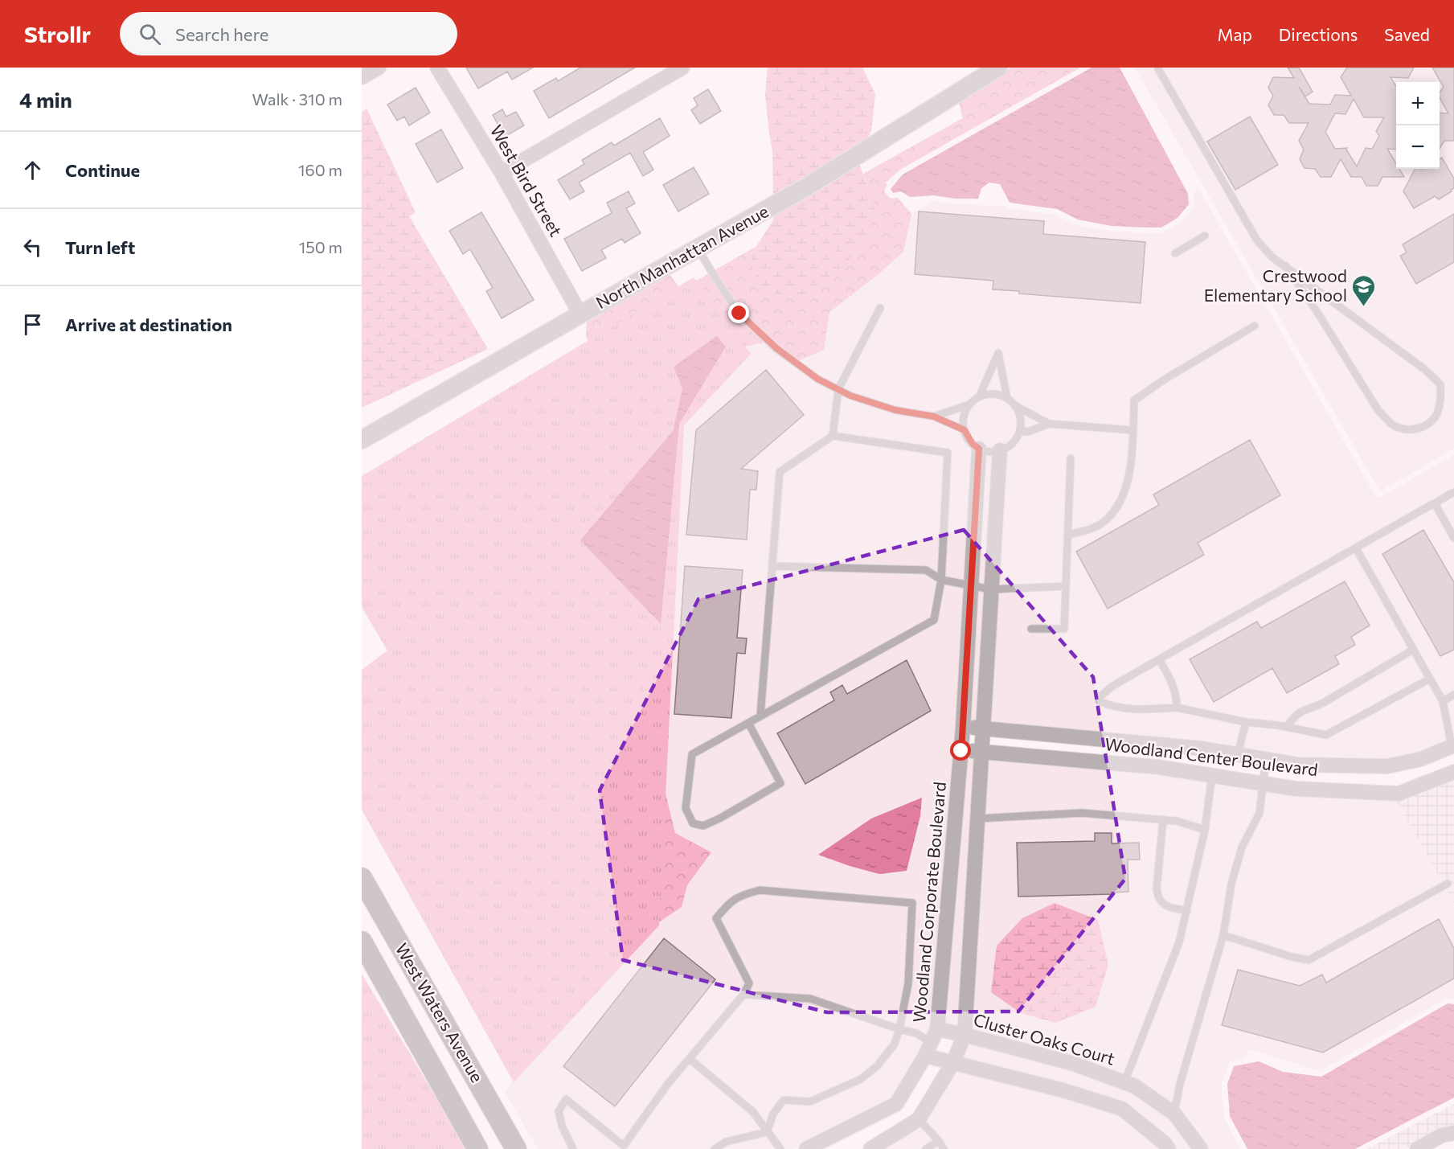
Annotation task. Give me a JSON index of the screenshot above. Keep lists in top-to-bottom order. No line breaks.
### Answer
{"streets":{"main road":["West Waters Avenue"],"street":["West Bird Street","North Manhattan Avenue","Woodland Center Boulevard","Woodland Corporate Boulevard","Cluster Oaks Court"]},"crossings":[["West Bird Street","North Manhattan Avenue"],["Woodland Center Boulevard","Woodland Corporate Boulevard"],["Woodland Corporate Boulevard","Cluster Oaks Court"]],"places":{"school or university":["Crestwood Elementary School"]},"page":{"header":"Strollr","search":"Search here","nav":["Map","Directions","Saved"],"heading":["4 min","Walk · 310 m"],"map_buttons":["+","−"],"list":[["Continue","160 m"],["Turn left","150 m"],"Arrive at destination"]}}
